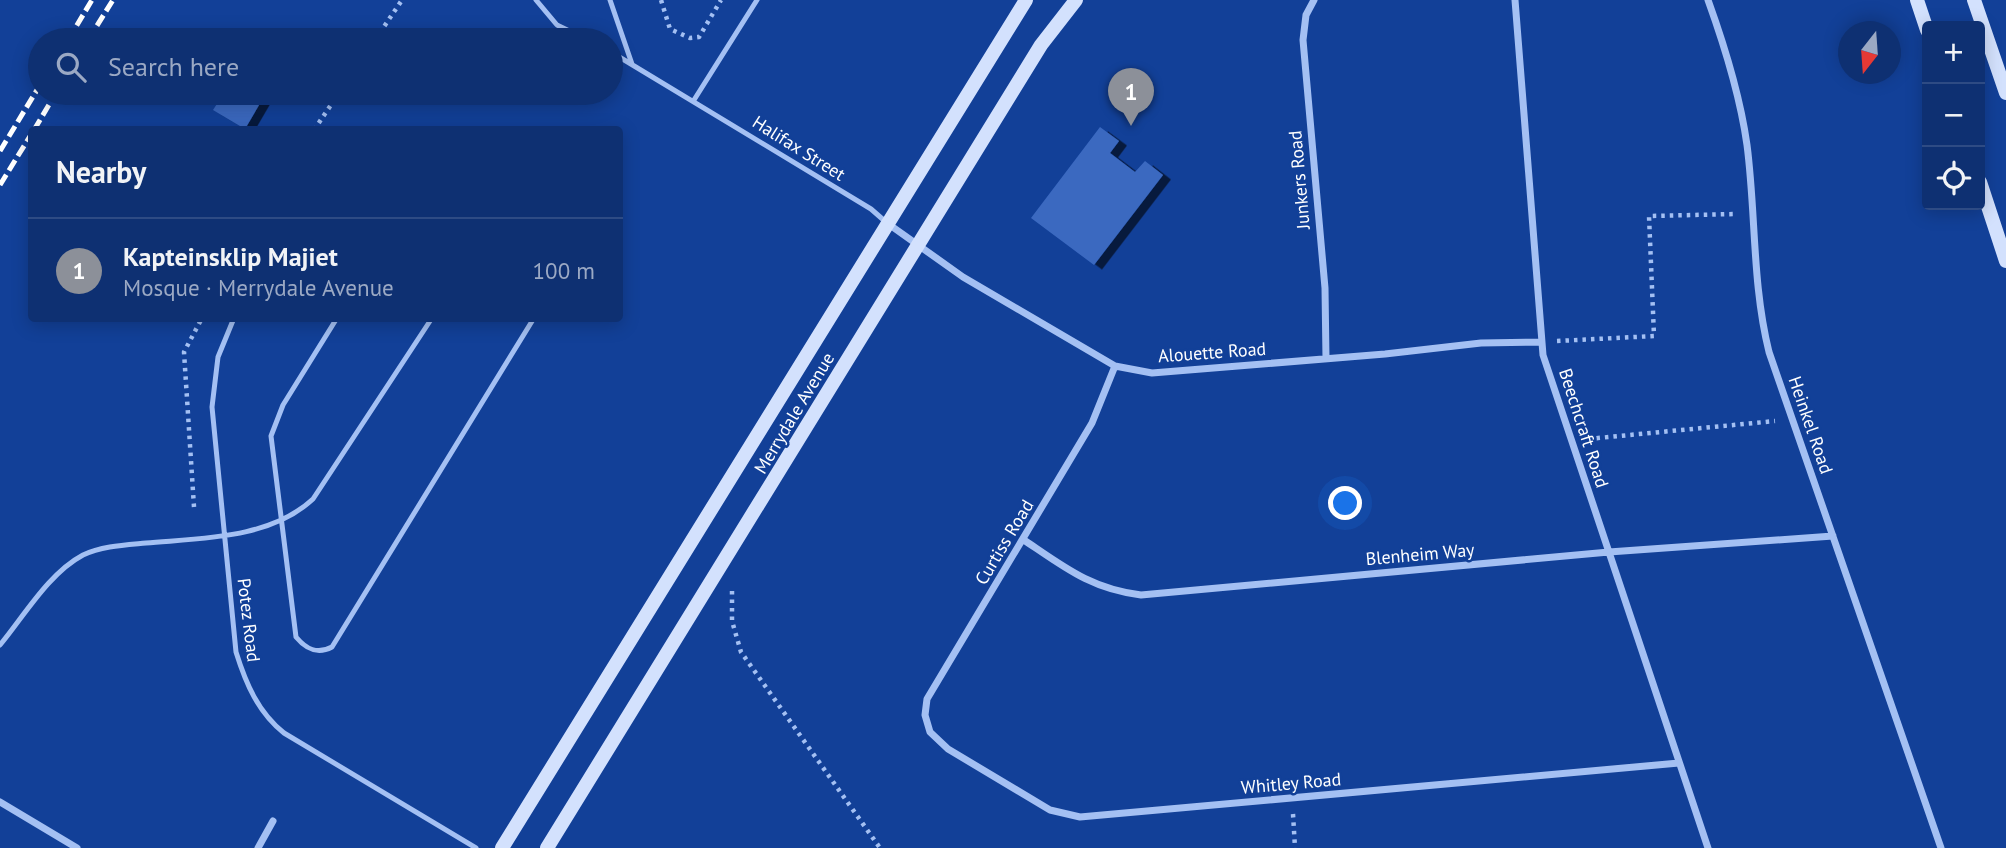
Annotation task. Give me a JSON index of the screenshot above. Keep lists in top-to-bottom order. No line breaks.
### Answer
{"streets":{"street":["Junkers Road","Alouette Road","Merrydale Avenue","Heinkel Road","Beechcraft Road","Curtiss Road","Blenheim Way","Whitley Road"],"lane":["Halifax Street","Potez Road"]},"crossings":[["Halifax Street","Alouette Road"],["Halifax Street","Merrydale Avenue"],["Junkers Road","Alouette Road"],["Alouette Road","Merrydale Avenue"],["Alouette Road","Beechcraft Road"],["Alouette Road","Curtiss Road"],["Heinkel Road","Blenheim Way"],["Beechcraft Road","Blenheim Way"],["Beechcraft Road","Whitley Road"],["Curtiss Road","Blenheim Way"],["Curtiss Road","Whitley Road"]],"north":"bottom","page":{"map_buttons":["+","−"],"search":"Search here","pins":"1","heading":"Nearby","list":[{"mark":"1","name":"Kapteinsklip Majiet","note":"Mosque · Merrydale Avenue","value":"100 m"}]}}
